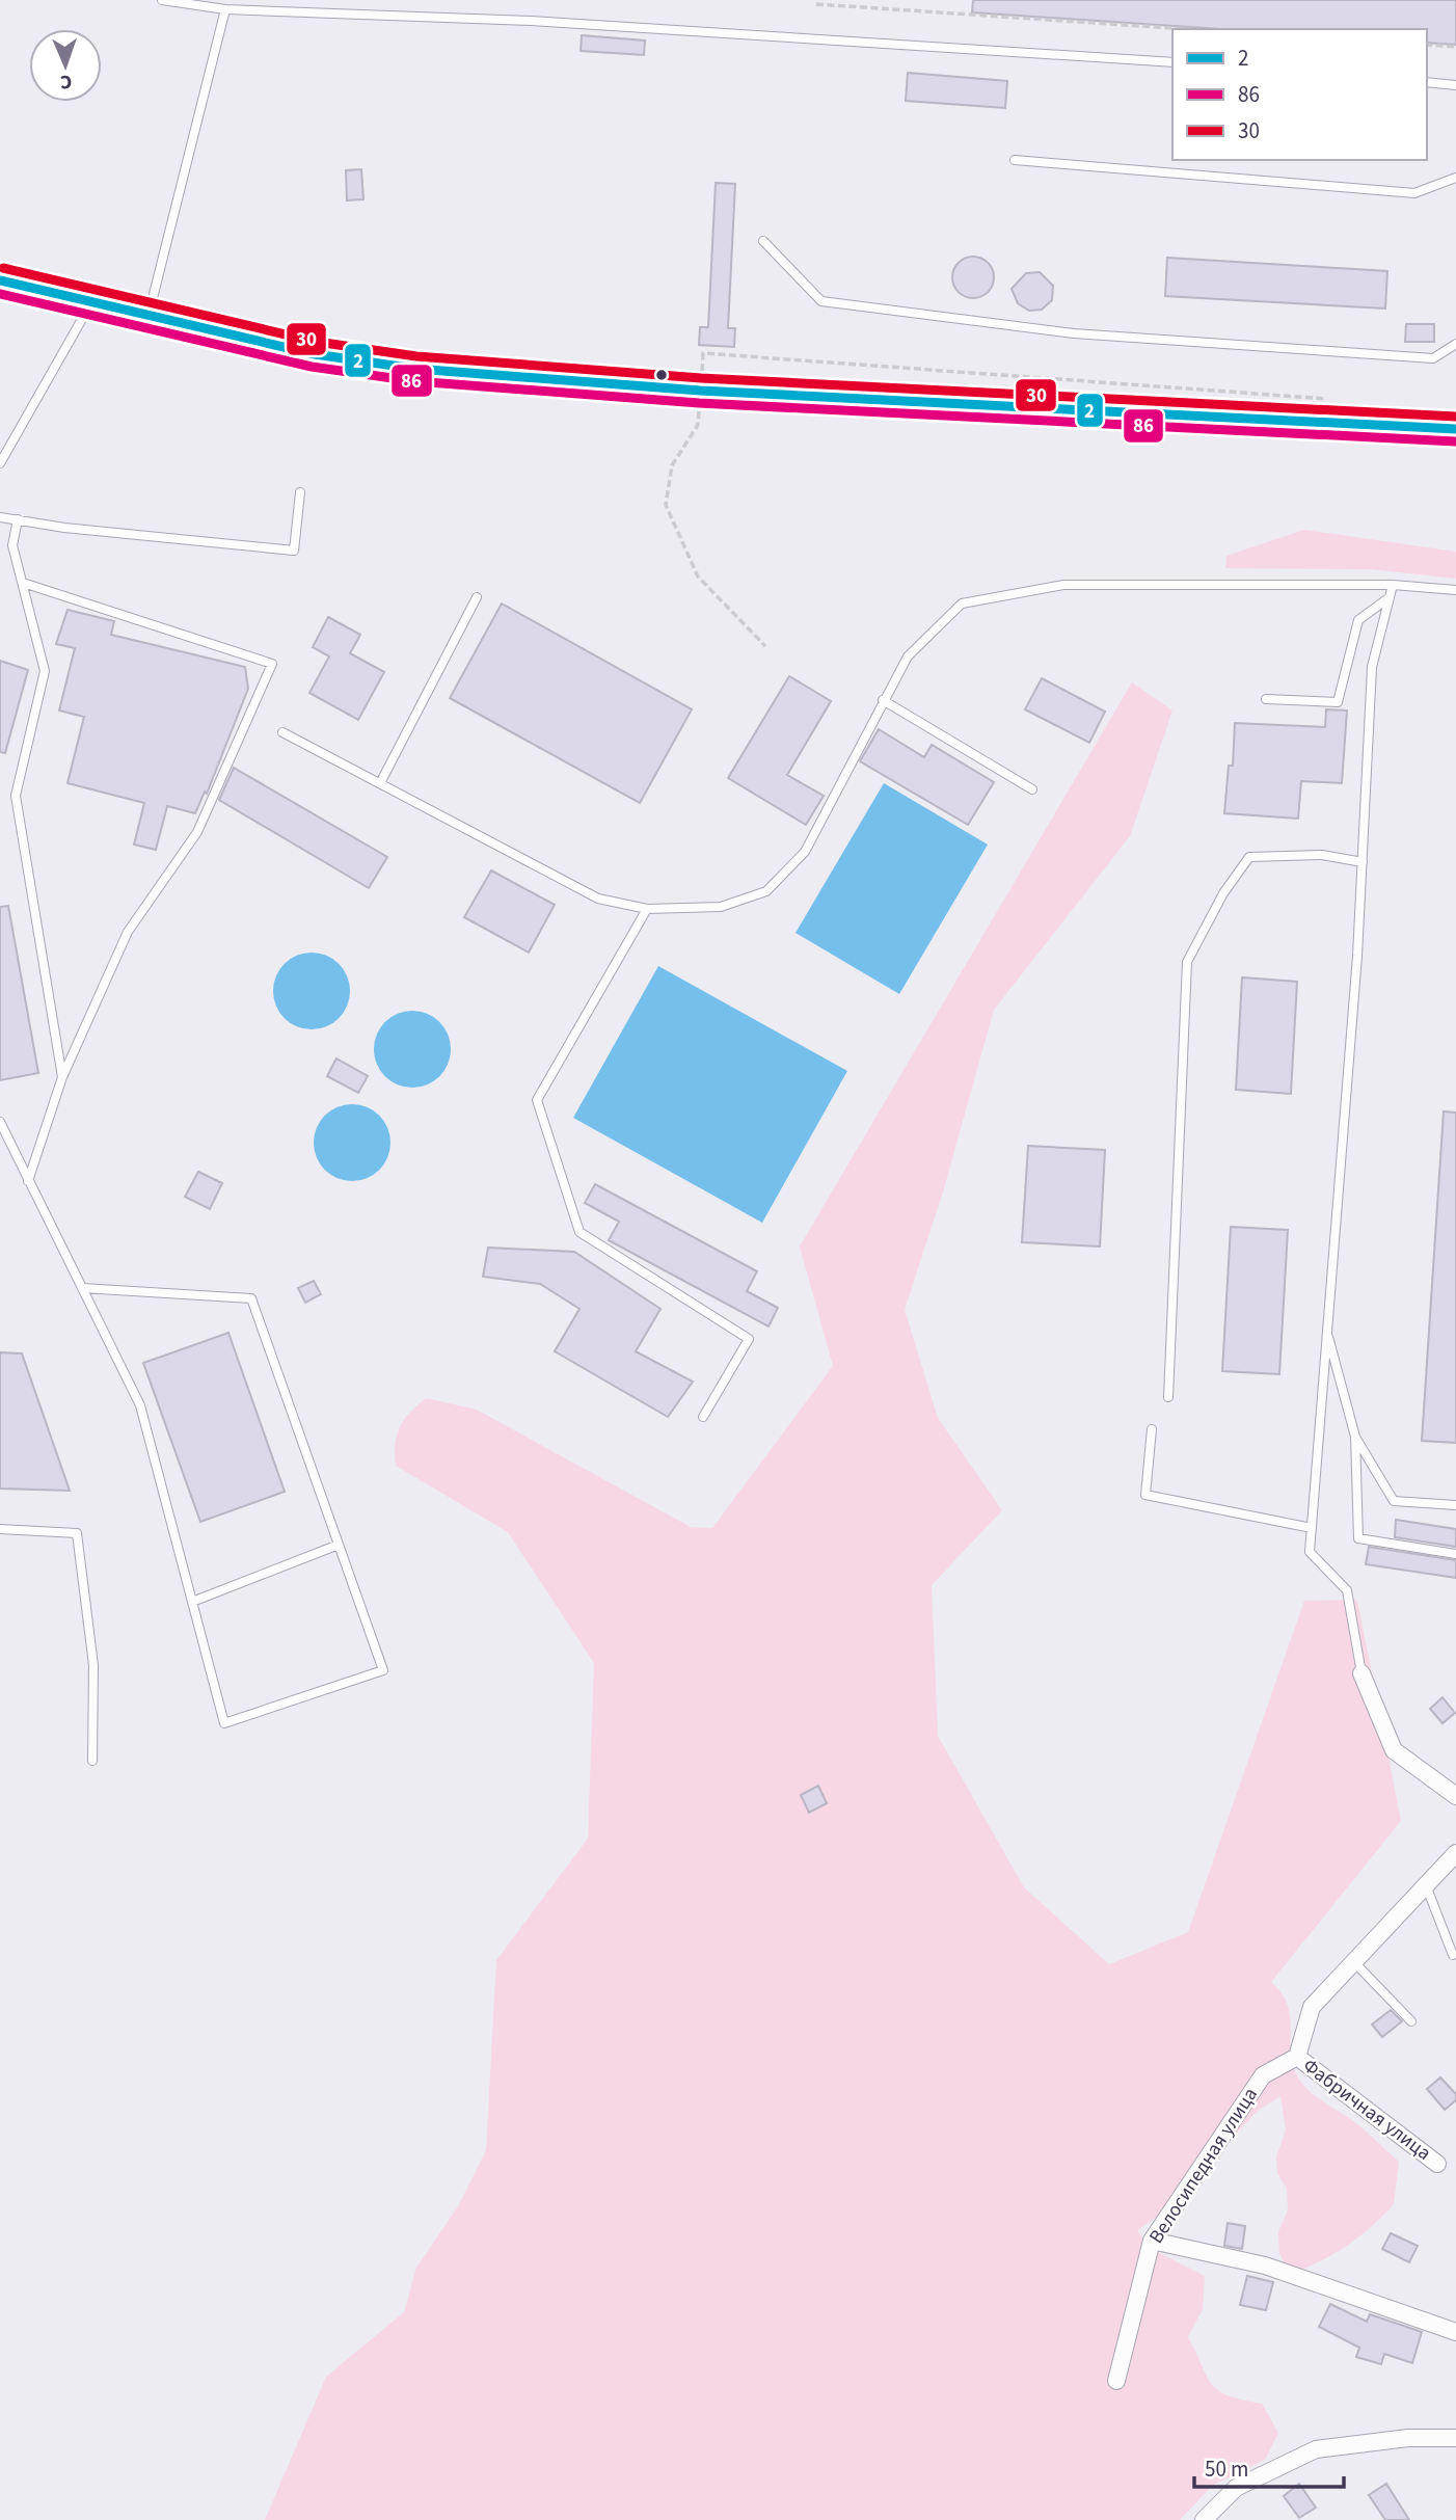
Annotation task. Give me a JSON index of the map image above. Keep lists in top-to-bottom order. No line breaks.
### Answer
{"streets":{"street":["Фабричная улица","Велосипедная улица"]},"crossings":[["Фабричная улица","Велосипедная улица"]],"lines":["transit line 30","transit line 2","transit line 86"],"legend":["2","86","30"],"scale_bar":"50 m","north":"bottom"}
